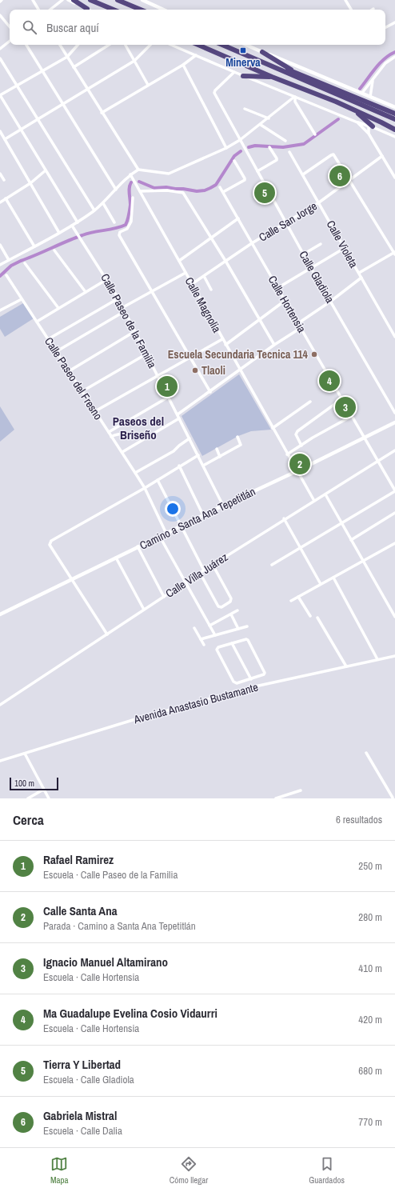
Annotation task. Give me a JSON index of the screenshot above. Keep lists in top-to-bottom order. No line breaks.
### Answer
{"streets":{"street":["Calle San Jorge","Calle Violeta","Calle Gladiola","Calle Hortensia","Calle Magnolia","Calle Paseo de la Familia","Calle Paseo del Fresno","Camino a Santa Ana Tepetitlán","Calle Villa Juárez","Avenida Anastasio Bustamante"]},"crossings":[["Calle San Jorge","Calle Violeta"],["Calle San Jorge","Calle Gladiola"],["Calle San Jorge","Calle Hortensia"],["Calle San Jorge","Calle Magnolia"],["Calle Hortensia","Camino a Santa Ana Tepetitlán"],["Calle Hortensia","Calle Villa Juárez"],["Calle Magnolia","Camino a Santa Ana Tepetitlán"],["Calle Magnolia","Calle Villa Juárez"],["Calle Paseo de la Familia","Camino a Santa Ana Tepetitlán"],["Calle Paseo del Fresno","Camino a Santa Ana Tepetitlán"]],"districts":["Paseos del Briseño"],"places":{"transit":["Minerva"],"other":["Escuela Secundaria Tecnica 114","Tlaoli"]},"scale_bar":"100 m","page":{"search":"Buscar aquí","pins":["6","5","4","1","3","2"],"scale":"100 m","heading":["Cerca","6 resultados"],"list":[{"mark":"1","name":"Rafael Ramirez","note":"Escuela · Calle Paseo de la Familia","value":"250 m"},{"mark":"2","name":"Calle Santa Ana","note":"Parada · Camino a Santa Ana Tepetitlán","value":"280 m"},{"mark":"3","name":"Ignacio Manuel Altamirano","note":"Escuela · Calle Hortensia","value":"410 m"},{"mark":"4","name":"Ma Guadalupe Evelina Cosio Vidaurri","note":"Escuela · Calle Hortensia","value":"420 m"},{"mark":"5","name":"Tierra Y Libertad","note":"Escuela · Calle Gladiola","value":"680 m"},{"mark":"6","name":"Gabriela Mistral","note":"Escuela · Calle Dalia","value":"770 m"}],"nav":["Mapa","Cómo llegar","Guardados"]}}
